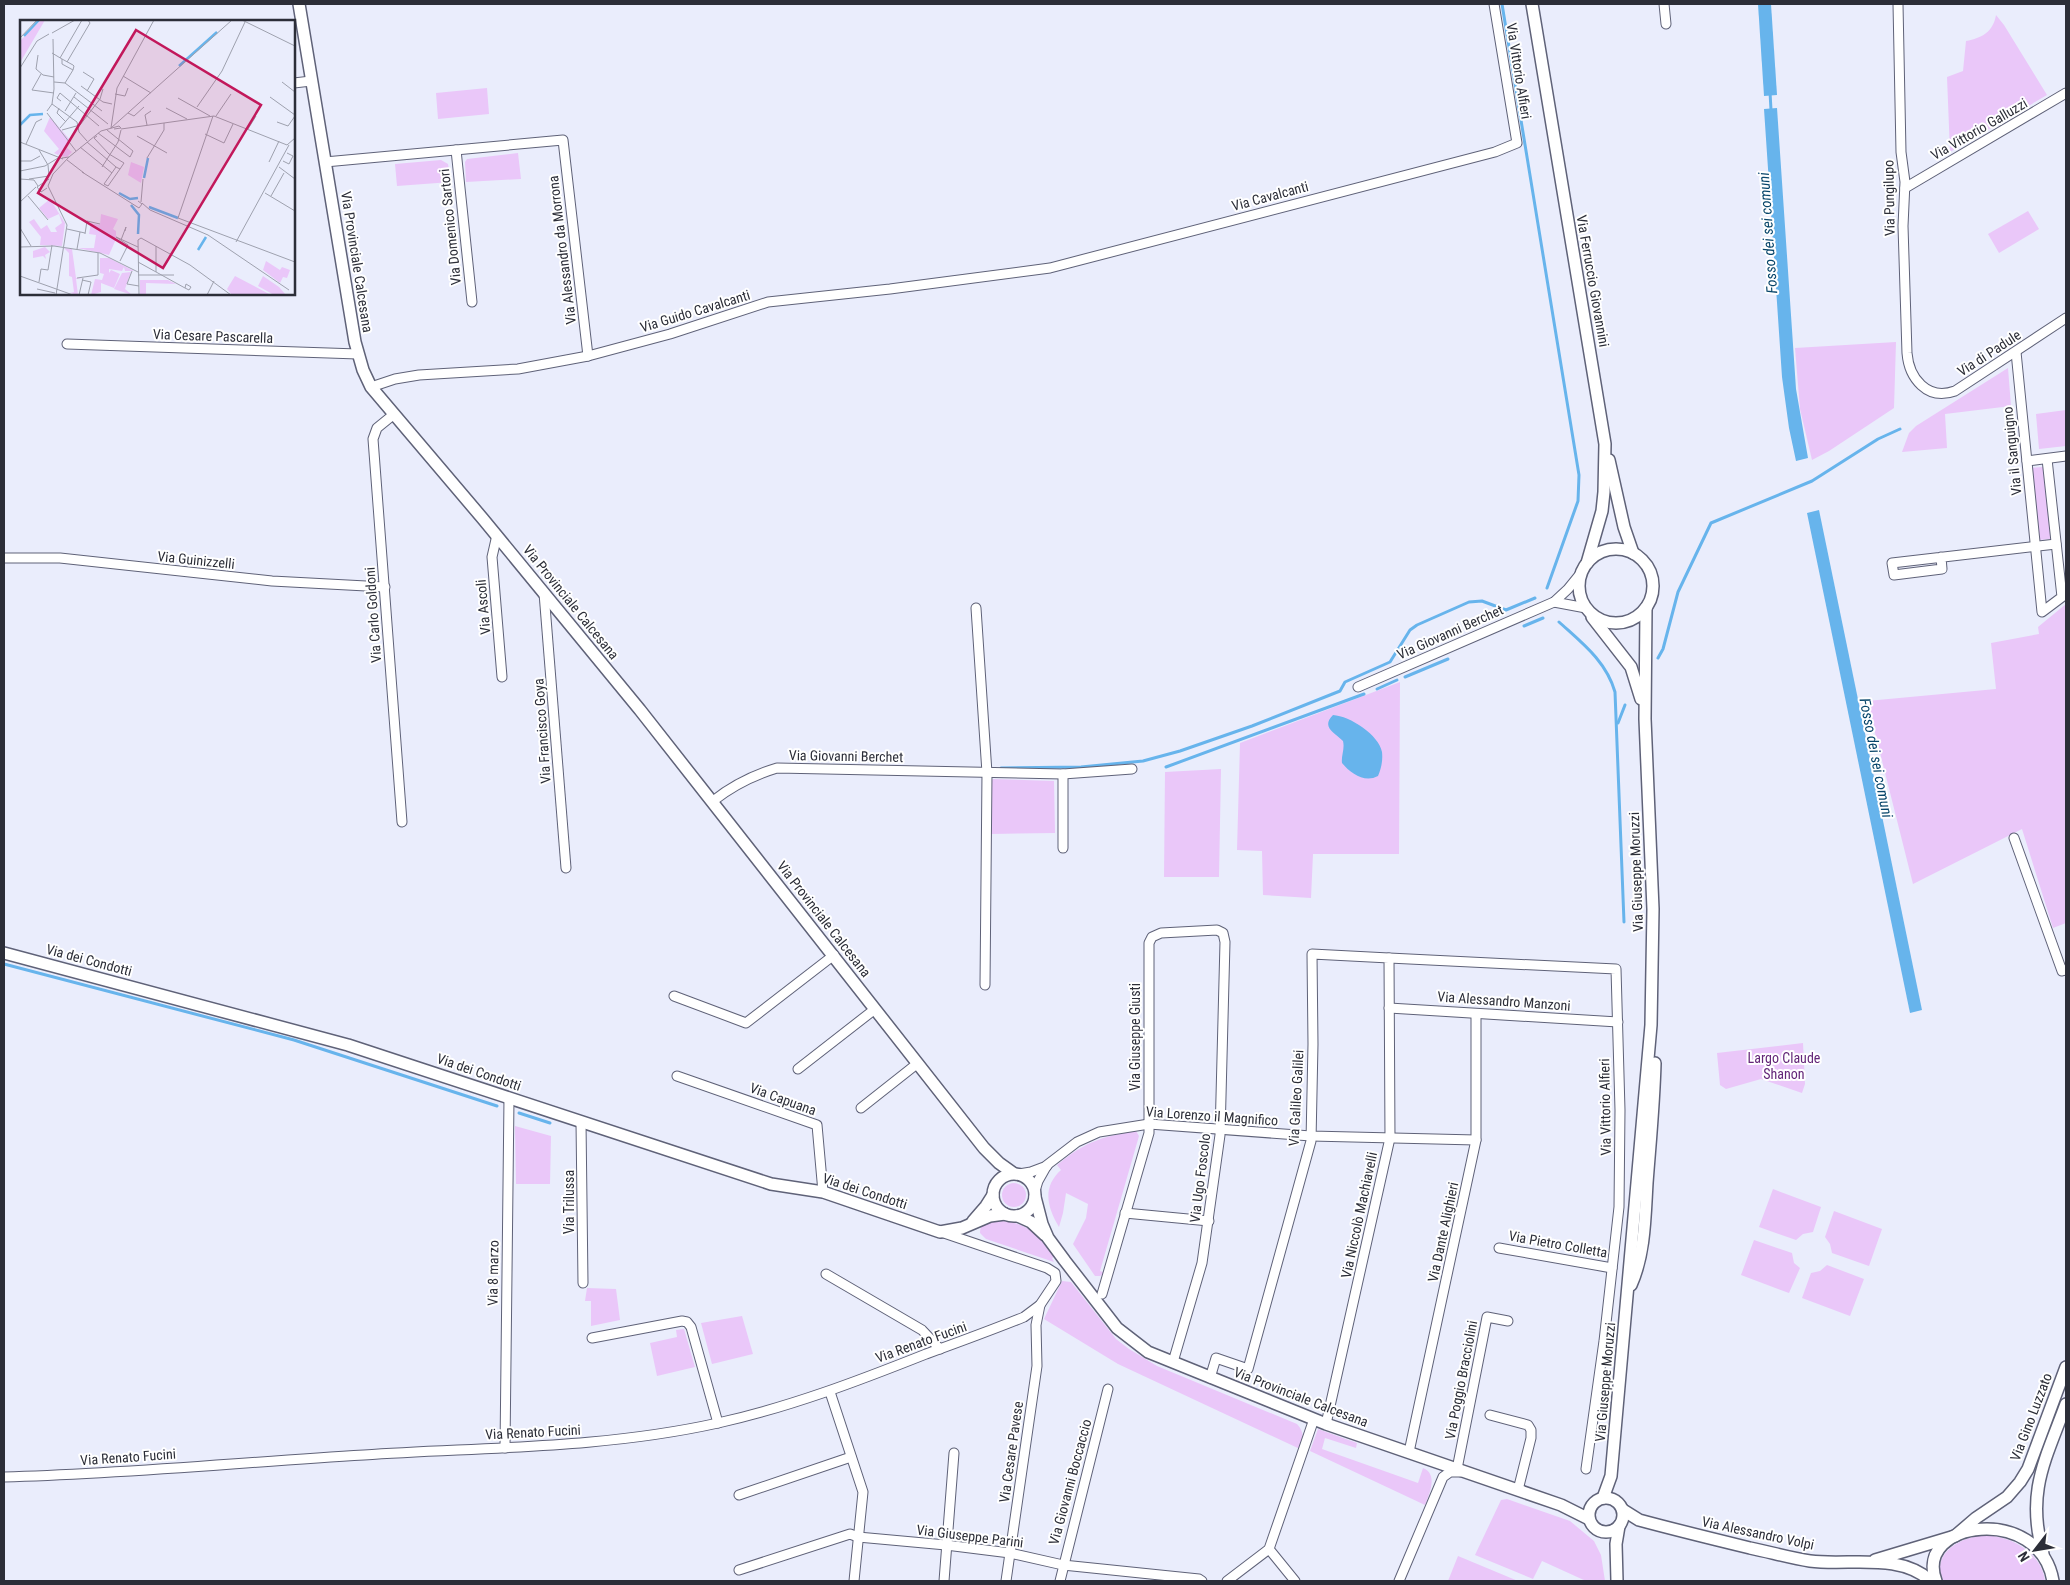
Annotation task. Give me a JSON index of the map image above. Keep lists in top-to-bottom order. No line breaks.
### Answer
{"streets":{"main road":["Via Provinciale Calcesana","Via Ferruccio Giovannini","Via Giuseppe Moruzzi","Via dei Condotti","Via Gino Luzzato","Via Alessandro Volpi"],"street":["Via Vittorio Alfieri","Via Vittorio Galluzzi","Via Cavalcanti","Via Pungilupo","Via Domenico Sartori","Via Alessandro da Morrona","Via Guido Cavalcanti","Via Cesare Pascarella","Via di Padule","Via il Sanguigno","Via Guinizzelli","Via Ascoli","Via Carlo Goldoni","Via Giovanni Berchet","Via Francisco Goya","Via Alessandro Manzoni","Via Giuseppe Giusti","Via Galileo Galilei","Via Capuana","Via Lorenzo il Magnifico","Via Ugo Foscolo","Via Trilussa","Via Niccolò Machiavelli","Via Dante Alighieri","Via Pietro Colletta","Via 8 marzo","Via Renato Fucini","Via Poggio Bracciolini","Via Cesare Pavese","Via Giovanni Boccaccio","Via Giuseppe Parini"]},"crossings":[["Via Vittorio Alfieri","Via Cavalcanti"],["Via Vittorio Alfieri","Via Alessandro Manzoni"],["Via Vittorio Alfieri","Via Galileo Galilei"],["Via Vittorio Alfieri","Via Pietro Colletta"],["Via Vittorio Galluzzi","Via Pungilupo"],["Via Cavalcanti","Via Guido Cavalcanti"],["Via Pungilupo","Via di Padule"],["Via Domenico Sartori","Via Alessandro da Morrona"],["Via Domenico Sartori","Via Provinciale Calcesana"],["Via Alessandro da Morrona","Via Guido Cavalcanti"],["Via Provinciale Calcesana","Via Guido Cavalcanti"],["Via Provinciale Calcesana","Via Cesare Pascarella"],["Via Provinciale Calcesana","Via Ascoli"],["Via Provinciale Calcesana","Via Carlo Goldoni"],["Via Provinciale Calcesana","Via Giovanni Berchet"],["Via Provinciale Calcesana","Via Francisco Goya"],["Via Provinciale Calcesana","Via Giuseppe Moruzzi"],["Via Provinciale Calcesana","Via Galileo Galilei"],["Via Provinciale Calcesana","Via Lorenzo il Magnifico"],["Via Provinciale Calcesana","Via Ugo Foscolo"],["Via Provinciale Calcesana","Via Niccolò Machiavelli"],["Via Provinciale Calcesana","Via Dante Alighieri"],["Via Provinciale Calcesana","Via Poggio Bracciolini"],["Via Provinciale Calcesana","Via Alessandro Volpi"],["Via Ferruccio Giovannini","Via Giovanni Berchet"],["Via Ferruccio Giovannini","Via Giuseppe Moruzzi"],["Via di Padule","Via il Sanguigno"],["Via Guinizzelli","Via Carlo Goldoni"],["Via Giovanni Berchet","Via Giuseppe Moruzzi"],["Via Giuseppe Moruzzi","Via Alessandro Volpi"],["Via dei Condotti","Via Capuana"],["Via dei Condotti","Via Trilussa"],["Via dei Condotti","Via 8 marzo"],["Via dei Condotti","Via Renato Fucini"],["Via dei Condotti","Via Cesare Pavese"],["Via Alessandro Manzoni","Via Niccolò Machiavelli"],["Via Alessandro Manzoni","Via Dante Alighieri"],["Via Giuseppe Giusti","Via Lorenzo il Magnifico"],["Via Giuseppe Giusti","Via Ugo Foscolo"],["Via Galileo Galilei","Via Lorenzo il Magnifico"],["Via Lorenzo il Magnifico","Via Ugo Foscolo"],["Via Lorenzo il Magnifico","Via Niccolò Machiavelli"],["Via Lorenzo il Magnifico","Via Dante Alighieri"],["Via 8 marzo","Via Renato Fucini"],["Via Renato Fucini","Via Cesare Pavese"],["Via Gino Luzzato","Via Alessandro Volpi"],["Via Cesare Pavese","Via Giuseppe Parini"],["Via Giovanni Boccaccio","Via Giuseppe Parini"]],"water":["Fosso dei sei comuni"],"parks":["Largo Claude Shanon"],"north":"bottom left"}
